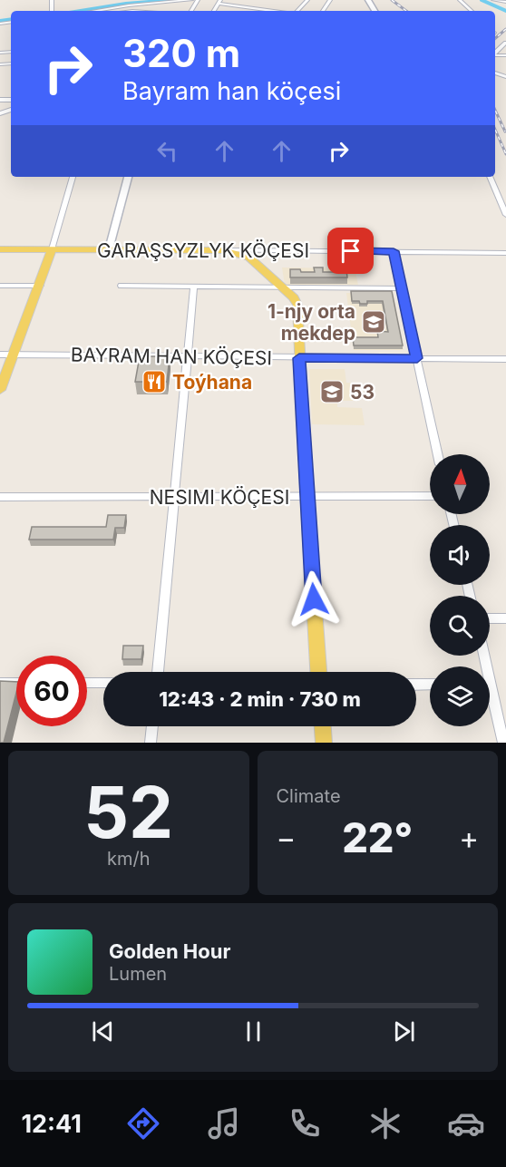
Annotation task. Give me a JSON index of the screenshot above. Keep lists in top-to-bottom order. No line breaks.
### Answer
{"streets":{"main road":["GARAŞSYZLYK KÖÇESI"],"street":["BAYRAM HAN KÖÇESI","NESIMI KÖÇESI"]},"places":{"school or university":["1-njy orta mekdep","53"],"restaurant":["Toýhana"]},"north":"top","page":{"turn":["320 m","Bayram han köçesi"],"limit":"60","trip":"12:43 · 2 min · 730 m","tile":[["52","km/h"],"Climate"],"heat":["−","22°","+"],"song":["Golden Hour","Lumen"],"tabs":"12:41"}}
